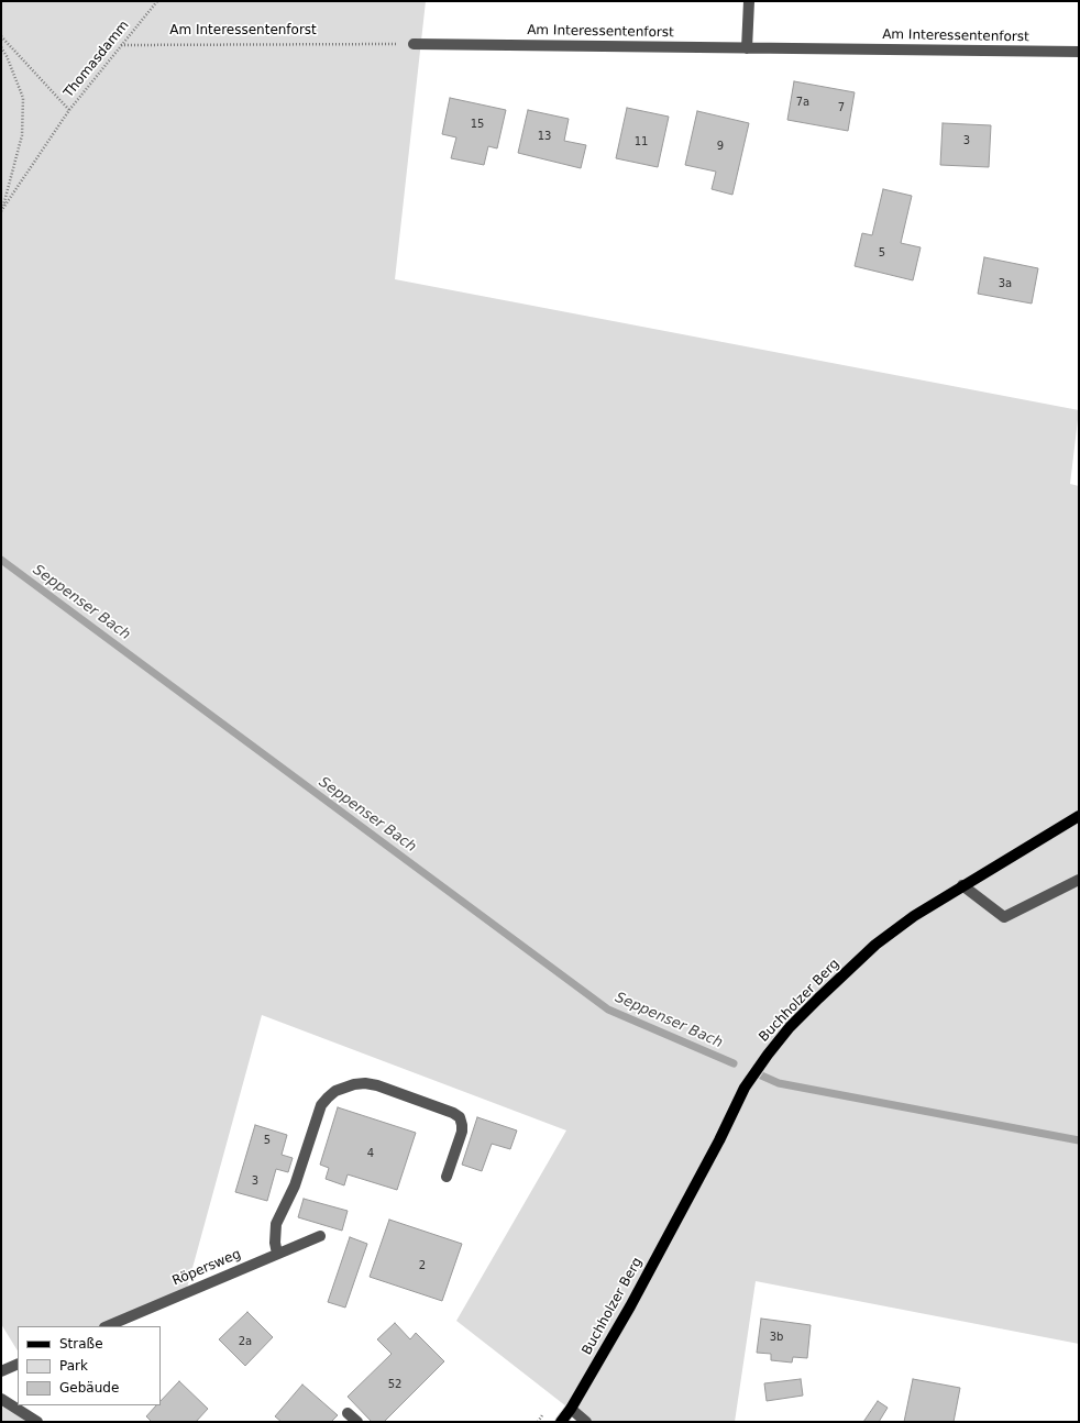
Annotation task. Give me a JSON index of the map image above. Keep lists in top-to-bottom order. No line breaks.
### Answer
{"streets":{"main road":["Buchholzer Berg"],"street":["Am Interessentenforst","Röpersweg"],"path":["Thomasdamm"]},"crossings":[["Am Interessentenforst","Thomasdamm"]],"water":["Seppenser Bach"],"house_numbers":["7a","7","15","13","3","11","9","5","3a","5","4","3","2","3b","2a","52"],"legend":["Straße","Park","Gebäude"]}
